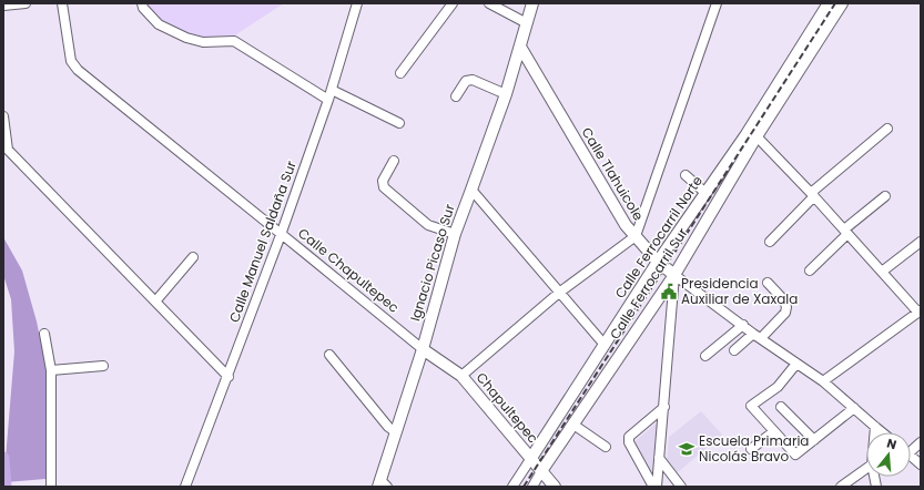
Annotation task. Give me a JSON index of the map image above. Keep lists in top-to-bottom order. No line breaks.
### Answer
{"streets":{"main road":["Calle Tlahuicole","Calle Ferrocarril Norte","Ignacio Picaso Sur","Calle Chapultepec","Calle Ferrocarril Sur","Chapultepec"],"street":["Calle Manuel Saldaña Sur"]},"crossings":[["Calle Tlahuicole","Calle Ferrocarril Norte"],["Calle Tlahuicole","Ignacio Picaso Sur"],["Calle Tlahuicole","Calle Ferrocarril Sur"],["Calle Ferrocarril Norte","Chapultepec"],["Calle Manuel Saldaña Sur","Calle Chapultepec"],["Ignacio Picaso Sur","Calle Chapultepec"],["Calle Chapultepec","Chapultepec"],["Calle Ferrocarril Sur","Chapultepec"]],"places":{"public building":["Presidencia Auxiliar de Xaxala"],"school or university":["Escuela Primaria Nicolás Bravo"]},"north":"top"}
